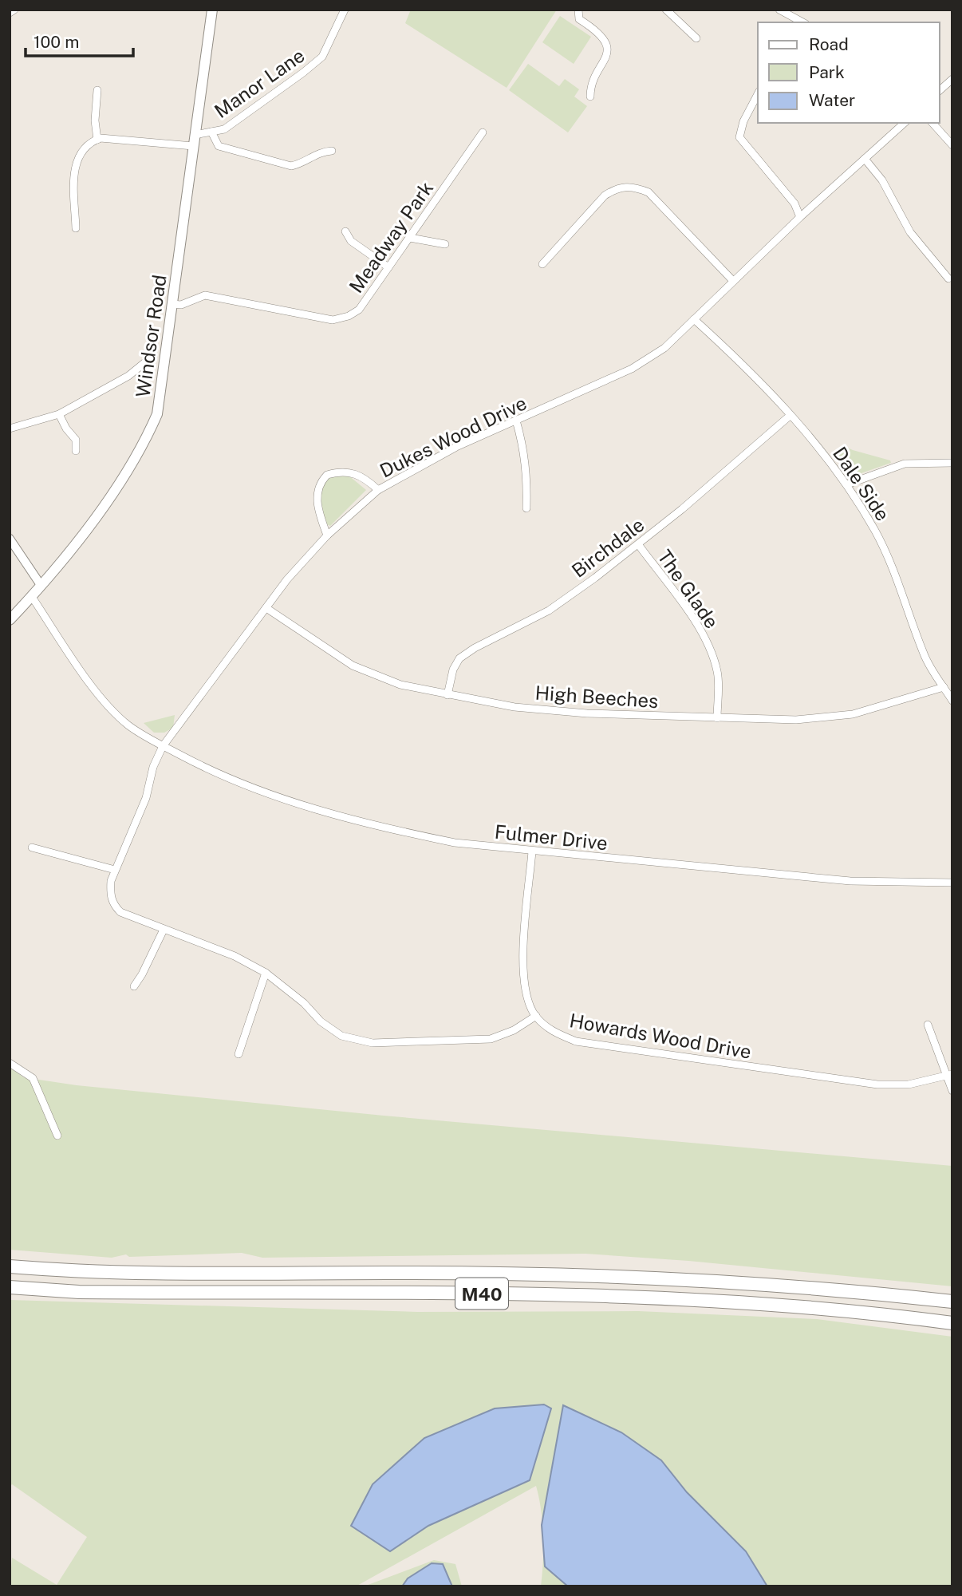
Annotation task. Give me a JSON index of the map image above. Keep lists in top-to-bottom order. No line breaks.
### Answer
{"streets":{"highway":["M40"],"main road":["Windsor Road"],"street":["Manor Lane","Meadway Park","Dukes Wood Drive","Dale Side","Birchdale","The Glade","High Beeches","Fulmer Drive","Howards Wood Drive"]},"crossings":[["Manor Lane","Windsor Road"],["Meadway Park","Windsor Road"],["Dukes Wood Drive","Dale Side"],["Dukes Wood Drive","High Beeches"],["Dukes Wood Drive","Fulmer Drive"],["Dukes Wood Drive","Howards Wood Drive"],["Dale Side","Birchdale"],["Dale Side","High Beeches"],["Birchdale","The Glade"],["Birchdale","High Beeches"],["The Glade","High Beeches"],["Fulmer Drive","Howards Wood Drive"]],"legend":["Road","Park","Water"],"scale_bar":"100 m"}
